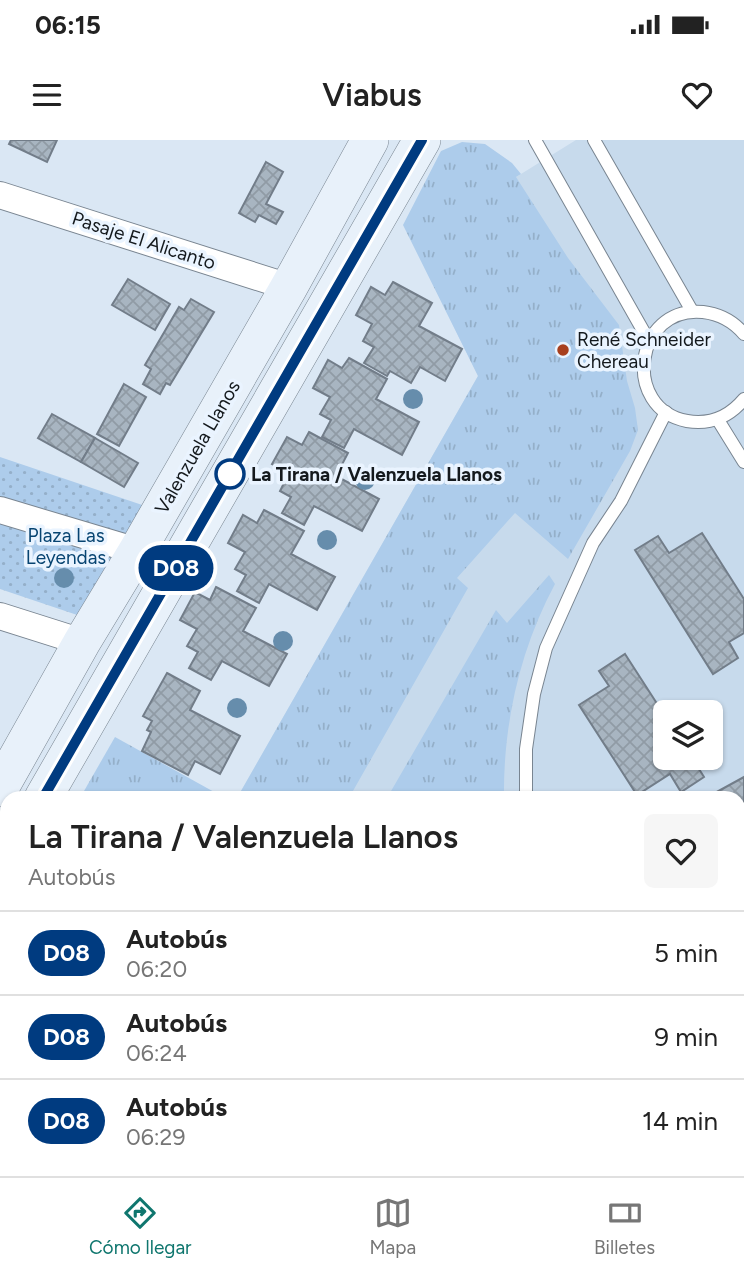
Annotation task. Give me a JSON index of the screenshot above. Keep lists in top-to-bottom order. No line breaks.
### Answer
{"streets":{"main road":["Valenzuela Llanos"],"street":["Pasaje El Alicanto"]},"crossings":[["Pasaje El Alicanto","Valenzuela Llanos"]],"parks":["Plaza Las Leyendas"],"places":["René Schneider Chereau","La Tirana / Valenzuela Llanos"],"lines":["bus line D08"],"page":{"status":"06:15","header":"Viabus","on_map":"D08","heading":["La Tirana / Valenzuela Llanos","Autobús"],"list":[{"mark":"D08","name":"Autobús","note":"06:20","value":"5 min"},{"mark":"D08","name":"Autobús","note":"06:24","value":"9 min"},{"mark":"D08","name":"Autobús","note":"06:29","value":"14 min"}],"tabs":["Cómo llegar","Mapa","Billetes"]}}
